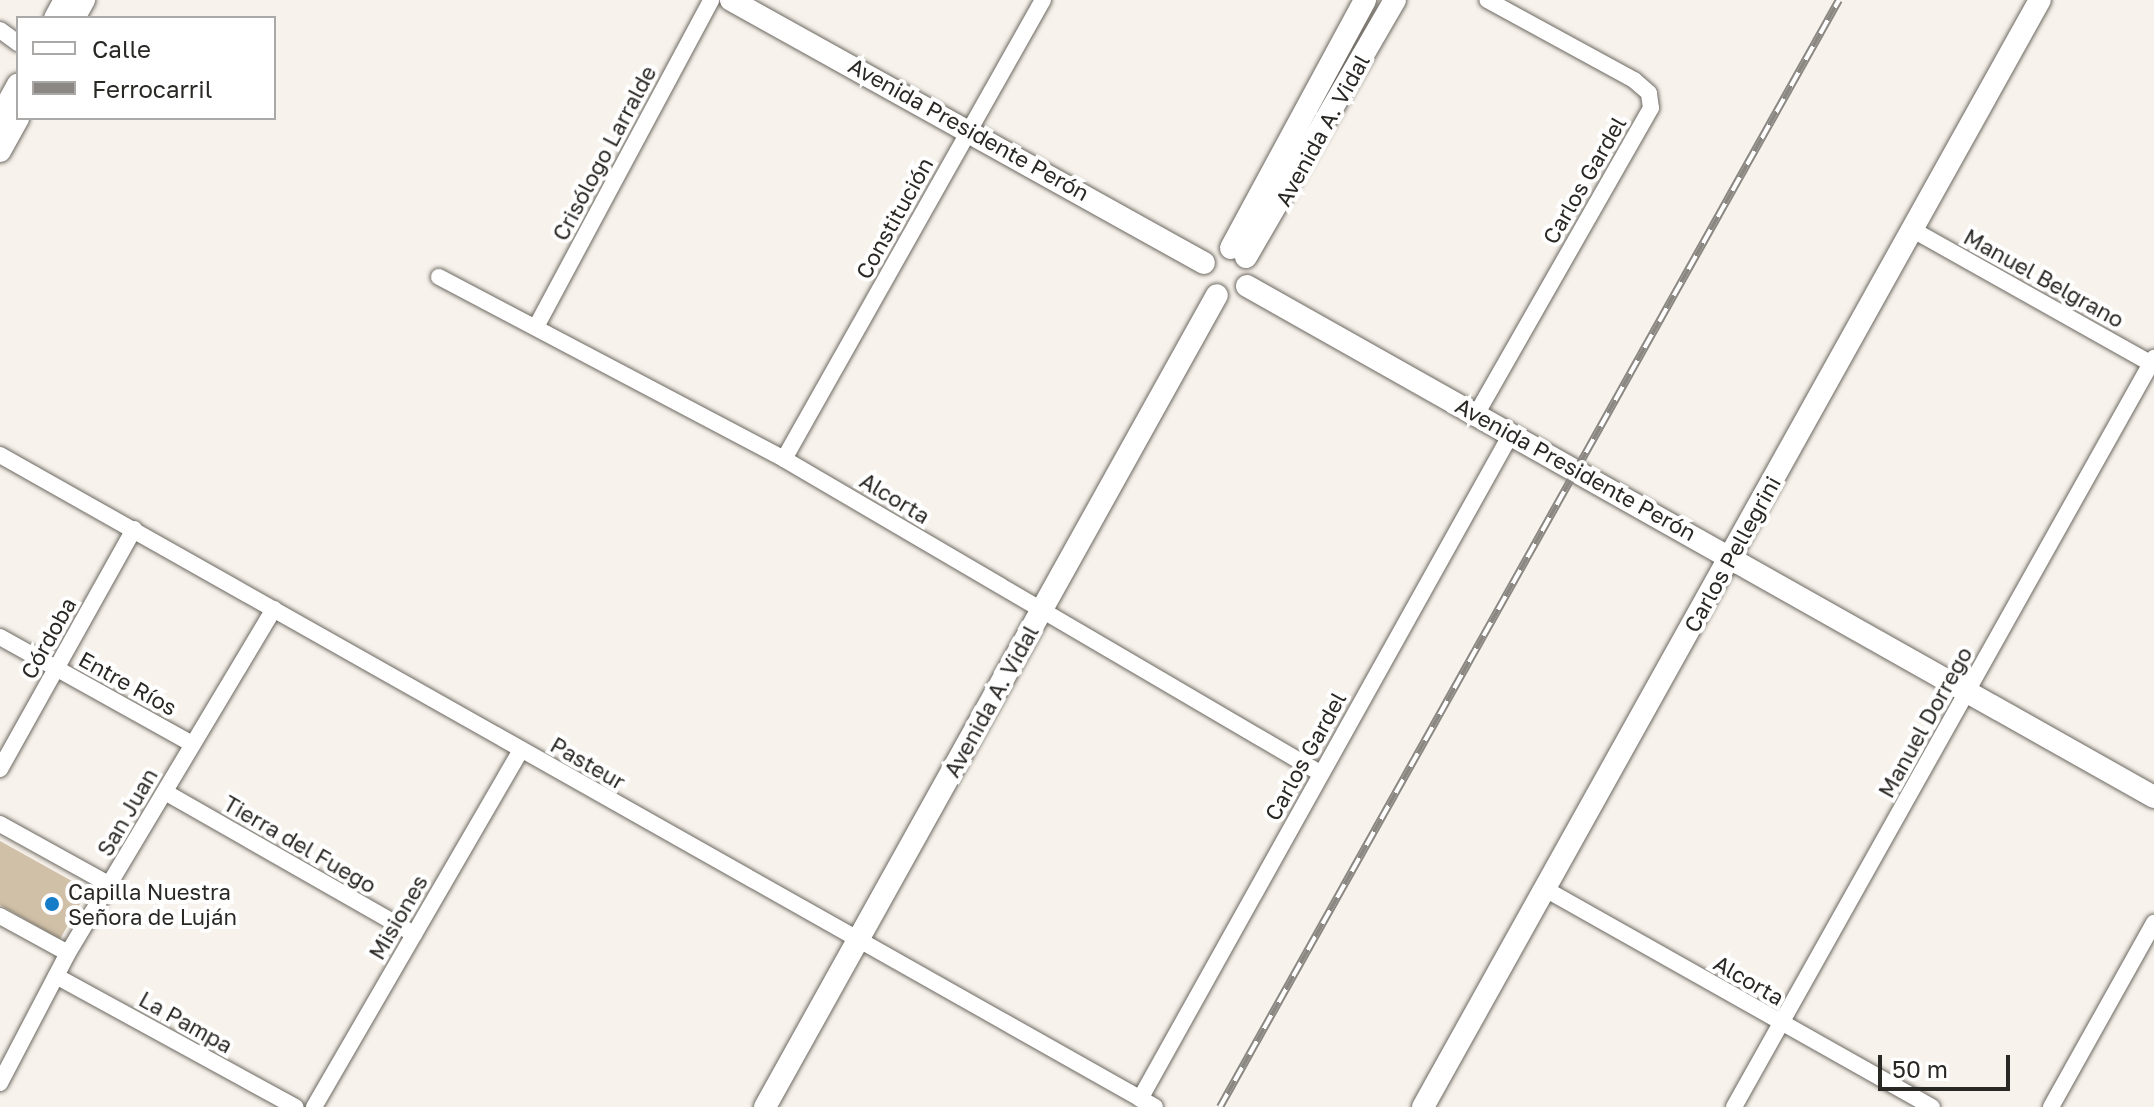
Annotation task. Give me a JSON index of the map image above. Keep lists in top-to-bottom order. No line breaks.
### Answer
{"streets":{"main road":["Avenida Presidente Perón","Avenida A. Vidal","Carlos Pellegrini"],"street":["Crisólogo Larralde","Carlos Gardel","Constitución","Manuel Belgrano","Alcorta","Córdoba","Entre Ríos","Manuel Dorrego","Pasteur","San Juan","Tierra del Fuego","Misiones","La Pampa"]},"crossings":[["Avenida Presidente Perón","Avenida A. Vidal"],["Avenida Presidente Perón","Carlos Gardel"],["Avenida Presidente Perón","Constitución"],["Avenida Presidente Perón","Carlos Pellegrini"],["Avenida Presidente Perón","Manuel Dorrego"],["Avenida A. Vidal","Alcorta"],["Avenida A. Vidal","Pasteur"],["Crisólogo Larralde","Alcorta"],["Carlos Gardel","Alcorta"],["Carlos Gardel","Pasteur"],["Constitución","Alcorta"],["Manuel Belgrano","Carlos Pellegrini"],["Manuel Belgrano","Manuel Dorrego"],["Alcorta","Carlos Pellegrini"],["Alcorta","Manuel Dorrego"],["Córdoba","Entre Ríos"],["Córdoba","Pasteur"],["Entre Ríos","San Juan"],["Pasteur","San Juan"],["Pasteur","Misiones"],["San Juan","Tierra del Fuego"],["San Juan","La Pampa"],["Tierra del Fuego","Misiones"]],"places":["Capilla Nuestra Señora de Luján"],"legend":["Calle","Ferrocarril"],"scale_bar":"50 m"}
